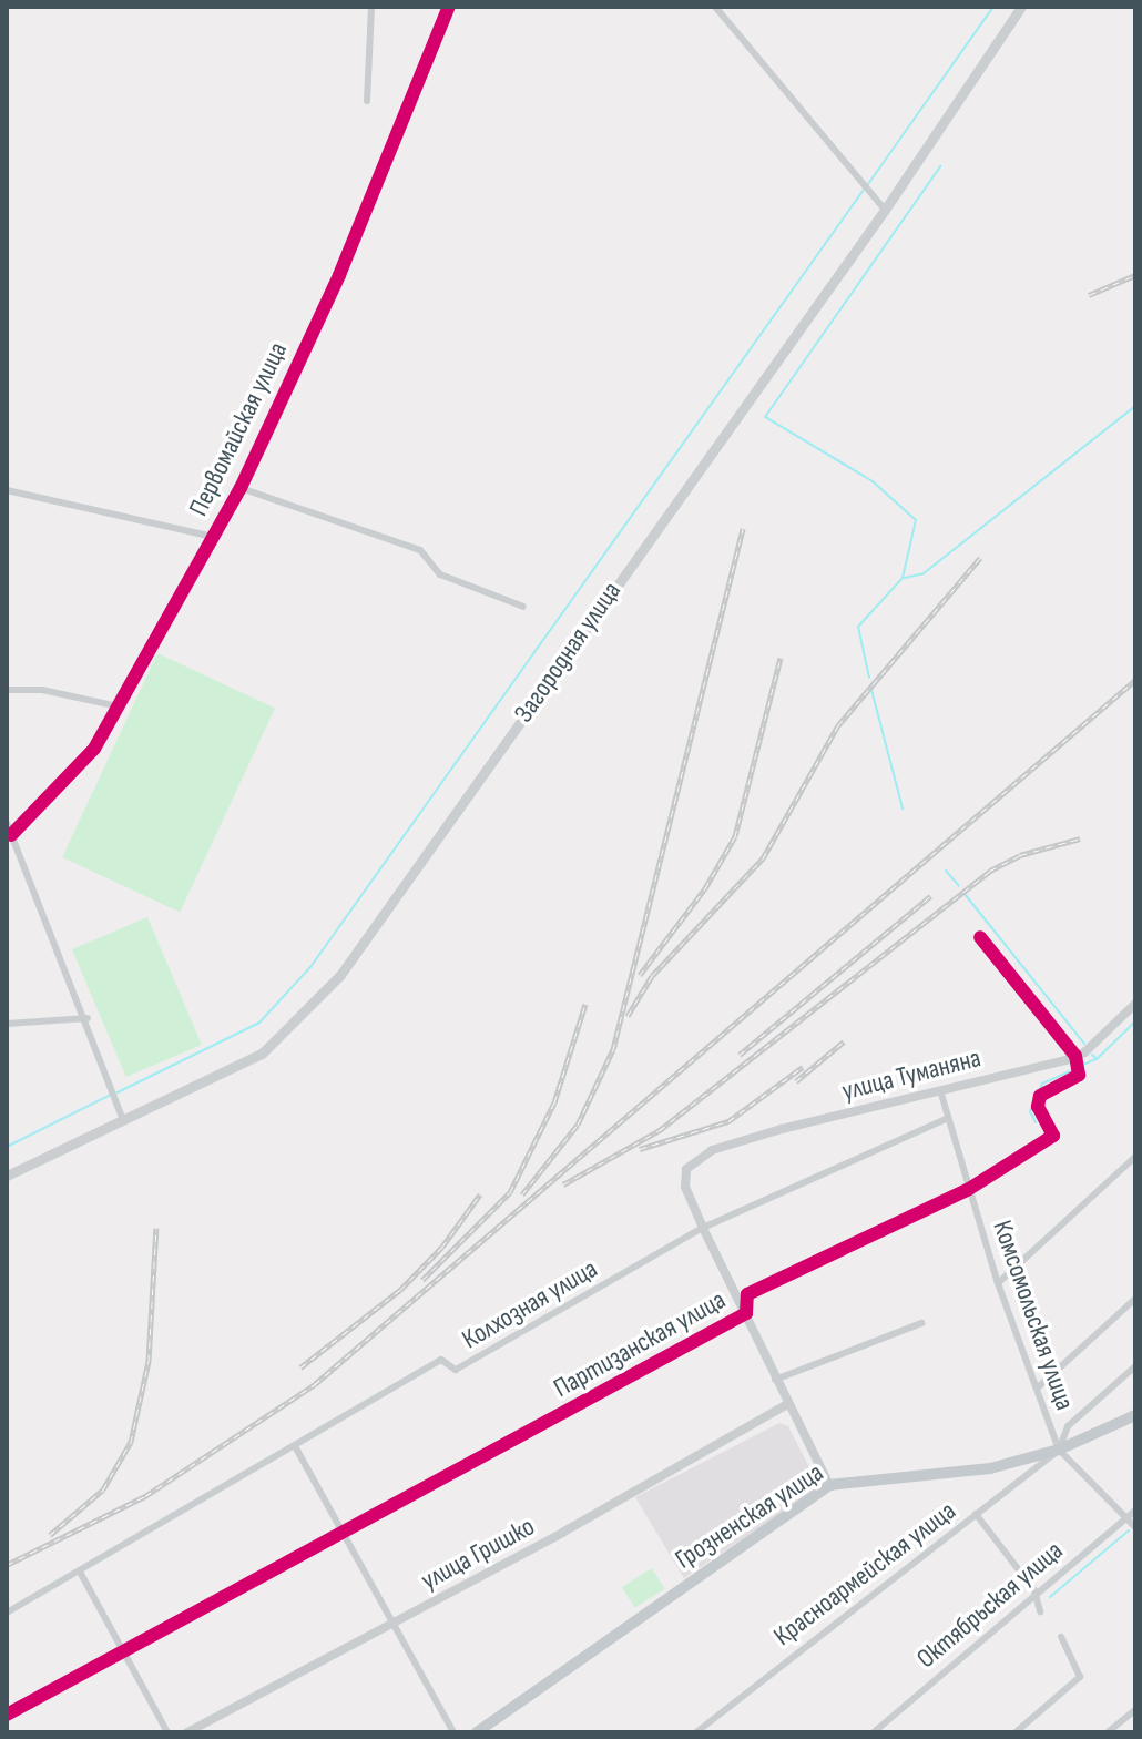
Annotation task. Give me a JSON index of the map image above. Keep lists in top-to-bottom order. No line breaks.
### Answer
{"streets":{"main road":["Загородная улица","Грозненская улица"],"street":["Первомайская улица","улица Туманяна","Колхозная улица","Комсомольская улица","Партизанская улица","улица Гришко","Красноармейская улица","Октябрьская улица"]},"crossings":[["улица Туманяна","Колхозная улица"],["улица Туманяна","Комсомольская улица"],["улица Туманяна","Партизанская улица"],["Колхозная улица","Комсомольская улица"],["Комсомольская улица","Партизанская улица"],["Комсомольская улица","Грозненская улица"],["Комсомольская улица","Красноармейская улица"],["Комсомольская улица","Октябрьская улица"],["Грозненская улица","Красноармейская улица"]]}
